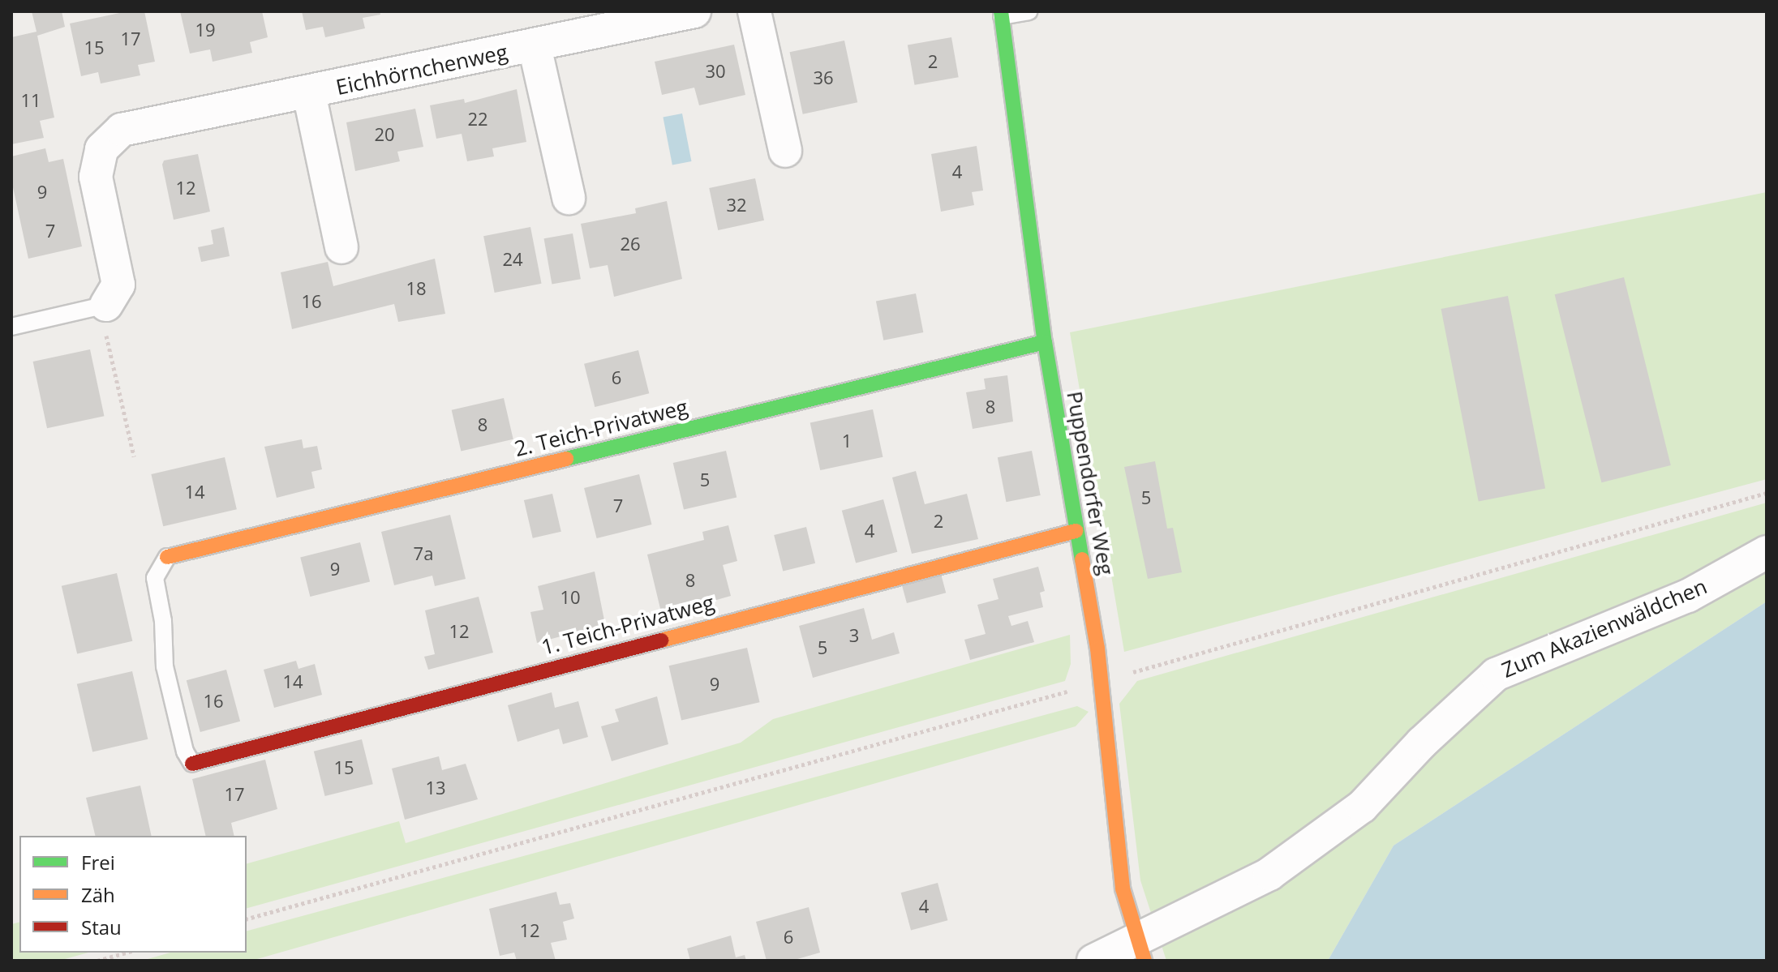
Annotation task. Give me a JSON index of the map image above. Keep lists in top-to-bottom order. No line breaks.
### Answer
{"streets":{"street":["Eichhörnchenweg","2. Teich-Privatweg","Puppendorfer Weg","1. Teich-Privatweg","Zum Akazienwäldchen"]},"crossings":[["2. Teich-Privatweg","Puppendorfer Weg"],["Puppendorfer Weg","1. Teich-Privatweg"],["Puppendorfer Weg","Zum Akazienwäldchen"]],"house_numbers":["19","17","15","2","30","36","11","22","20","4","12","9","32","7","26","24","18","16","6","8","8","1","5","14","5","7","2","4","7a","9","8","10","12","3","5","14","9","16","15","13","17","4","12","6"],"legend":["Frei","Zäh","Stau"]}
